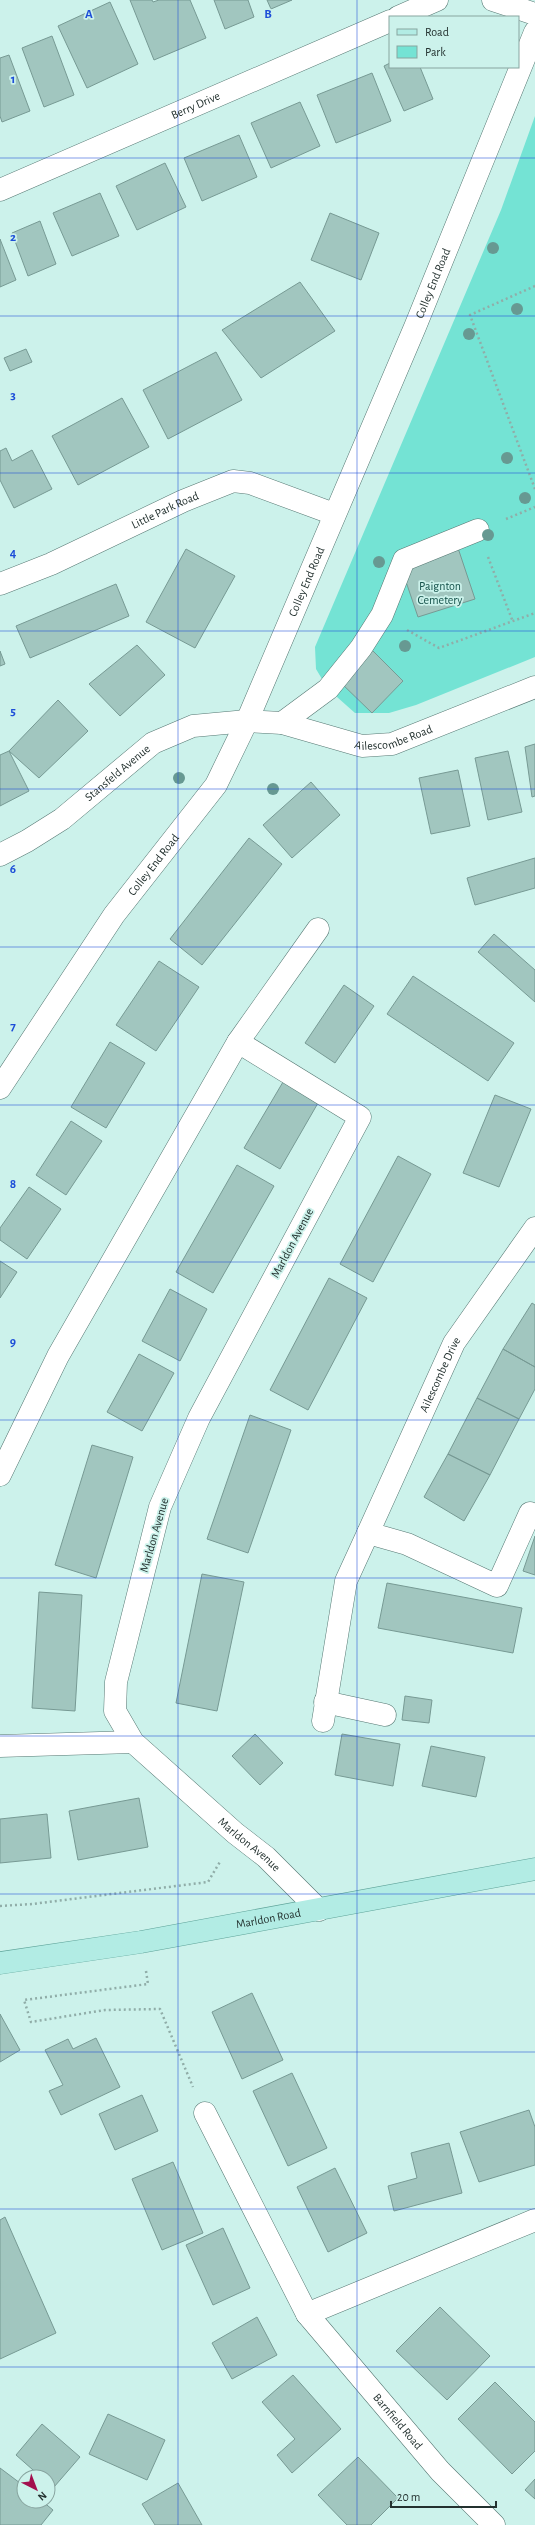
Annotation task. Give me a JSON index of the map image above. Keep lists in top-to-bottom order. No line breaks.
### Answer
{"streets":{"main road":["Marldon Road"],"street":["Berry Drive","Colley End Road","Little Park Road","Ailescombe Road","Stansfeld Avenue","Marldon Avenue","Ailescombe Drive","Barnfield Road"]},"crossings":[["Colley End Road","Little Park Road"],["Colley End Road","Ailescombe Road"],["Colley End Road","Stansfeld Avenue"],["Ailescombe Road","Stansfeld Avenue"],["Marldon Avenue","Marldon Road"]],"parks":["Paignton Cemetery"],"legend":["Road","Park"],"scale_bar":"20 m","north":"bottom right","grid":{"columns":["A","B"],"rows":["1","2","3","4","5","6","7","8","9"]}}
